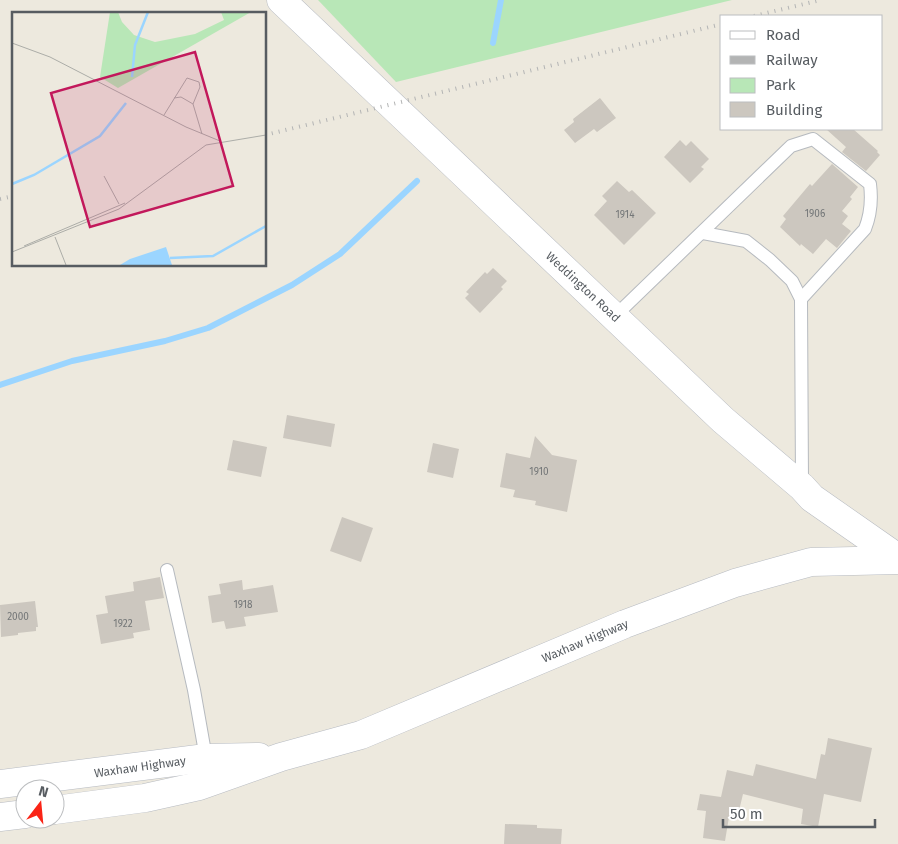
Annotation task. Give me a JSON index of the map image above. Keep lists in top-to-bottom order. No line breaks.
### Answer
{"streets":{"main road":["Weddington Road","Waxhaw Highway"]},"crossings":[["Weddington Road","Waxhaw Highway"]],"house_numbers":["1906","1914","1910","1918","2000","1922"],"legend":["Road","Railway","Park","Building"],"scale_bar":"50 m","north":"top"}
